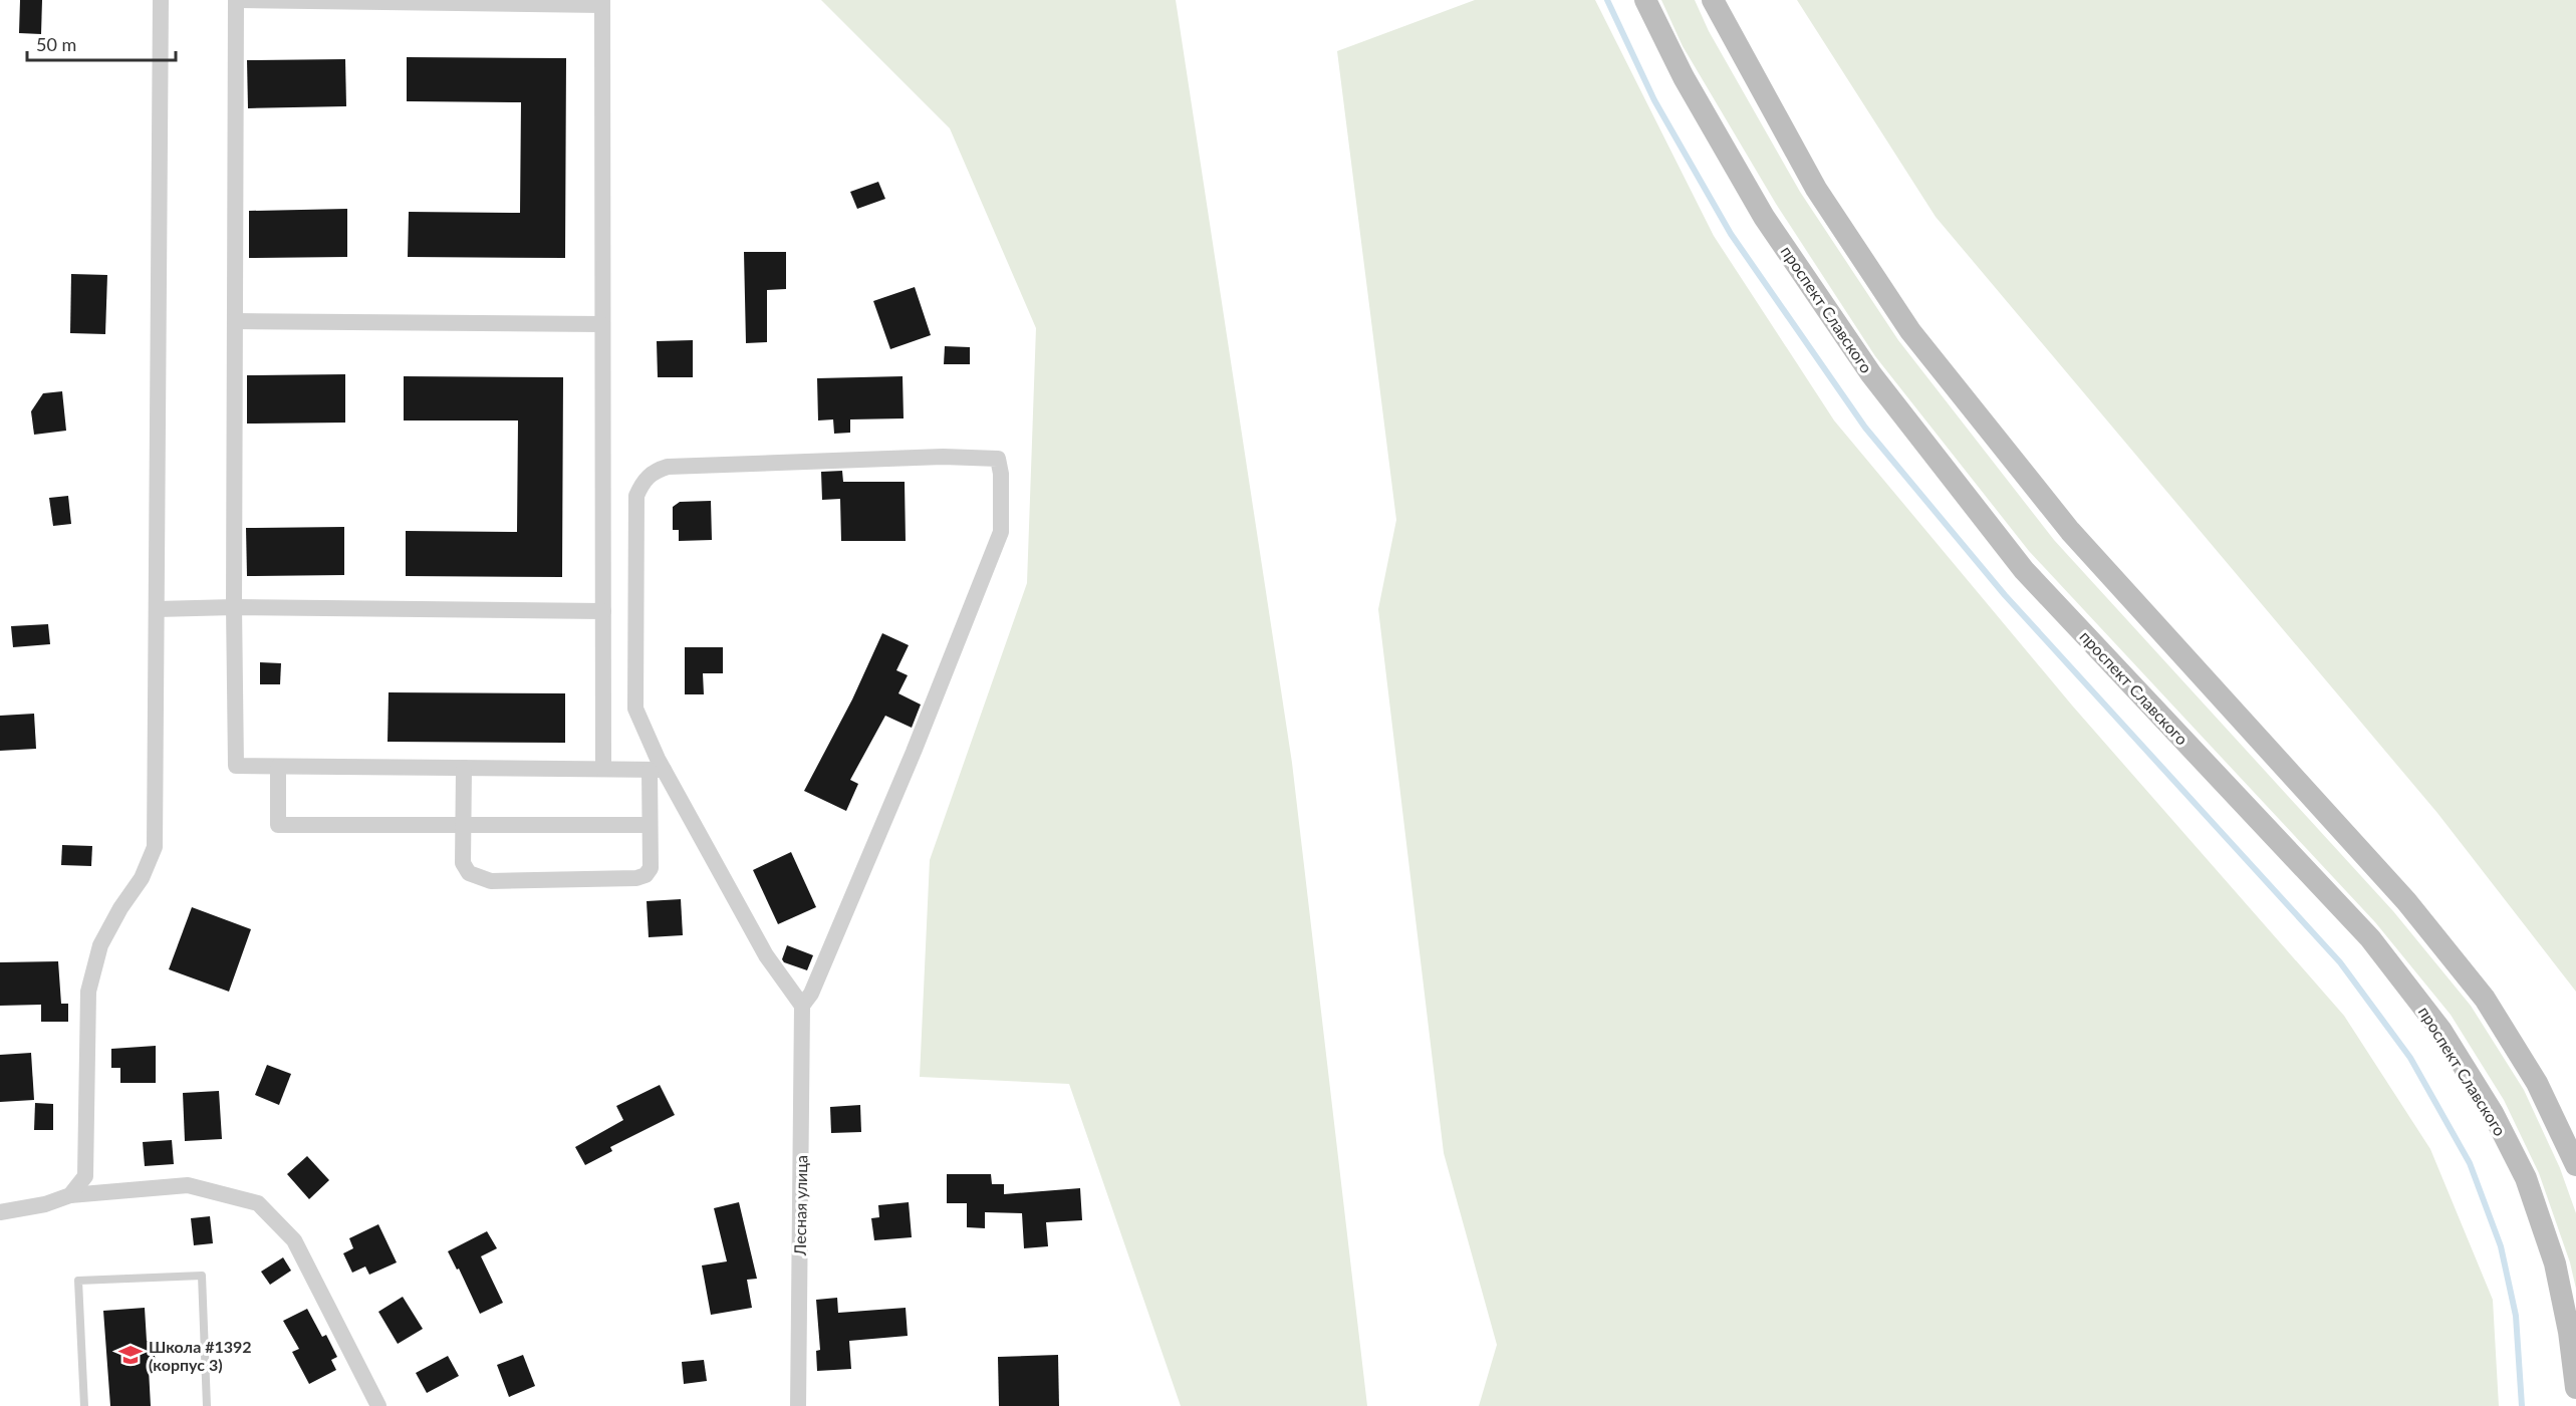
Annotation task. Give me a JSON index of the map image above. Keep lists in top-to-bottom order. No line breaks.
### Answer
{"streets":{"main road":["проспект Славского"],"street":["Лесная улица"]},"places":{"school or university":["Школа #1392 (корпус 3)"]},"scale_bar":"50 m"}
